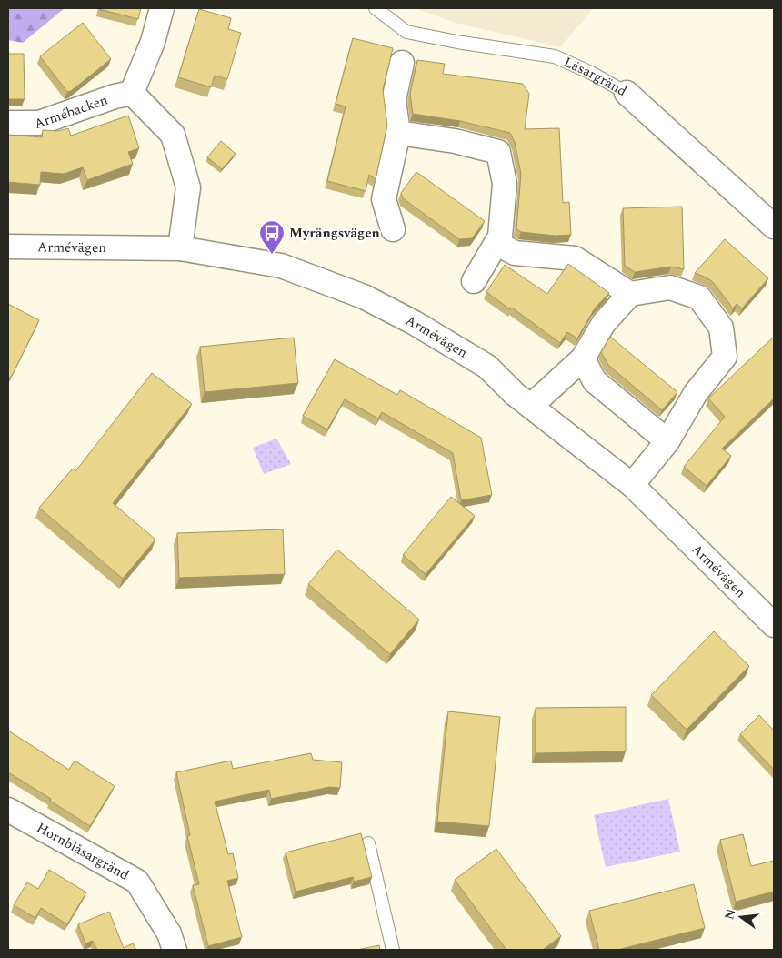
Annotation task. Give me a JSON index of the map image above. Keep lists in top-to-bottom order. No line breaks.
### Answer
{"streets":{"street":["Läsargränd","Armébacken","Armévägen","Hornblåsargränd"]},"places":{"bus stop":["Myrängsvägen"]},"north":"left"}
